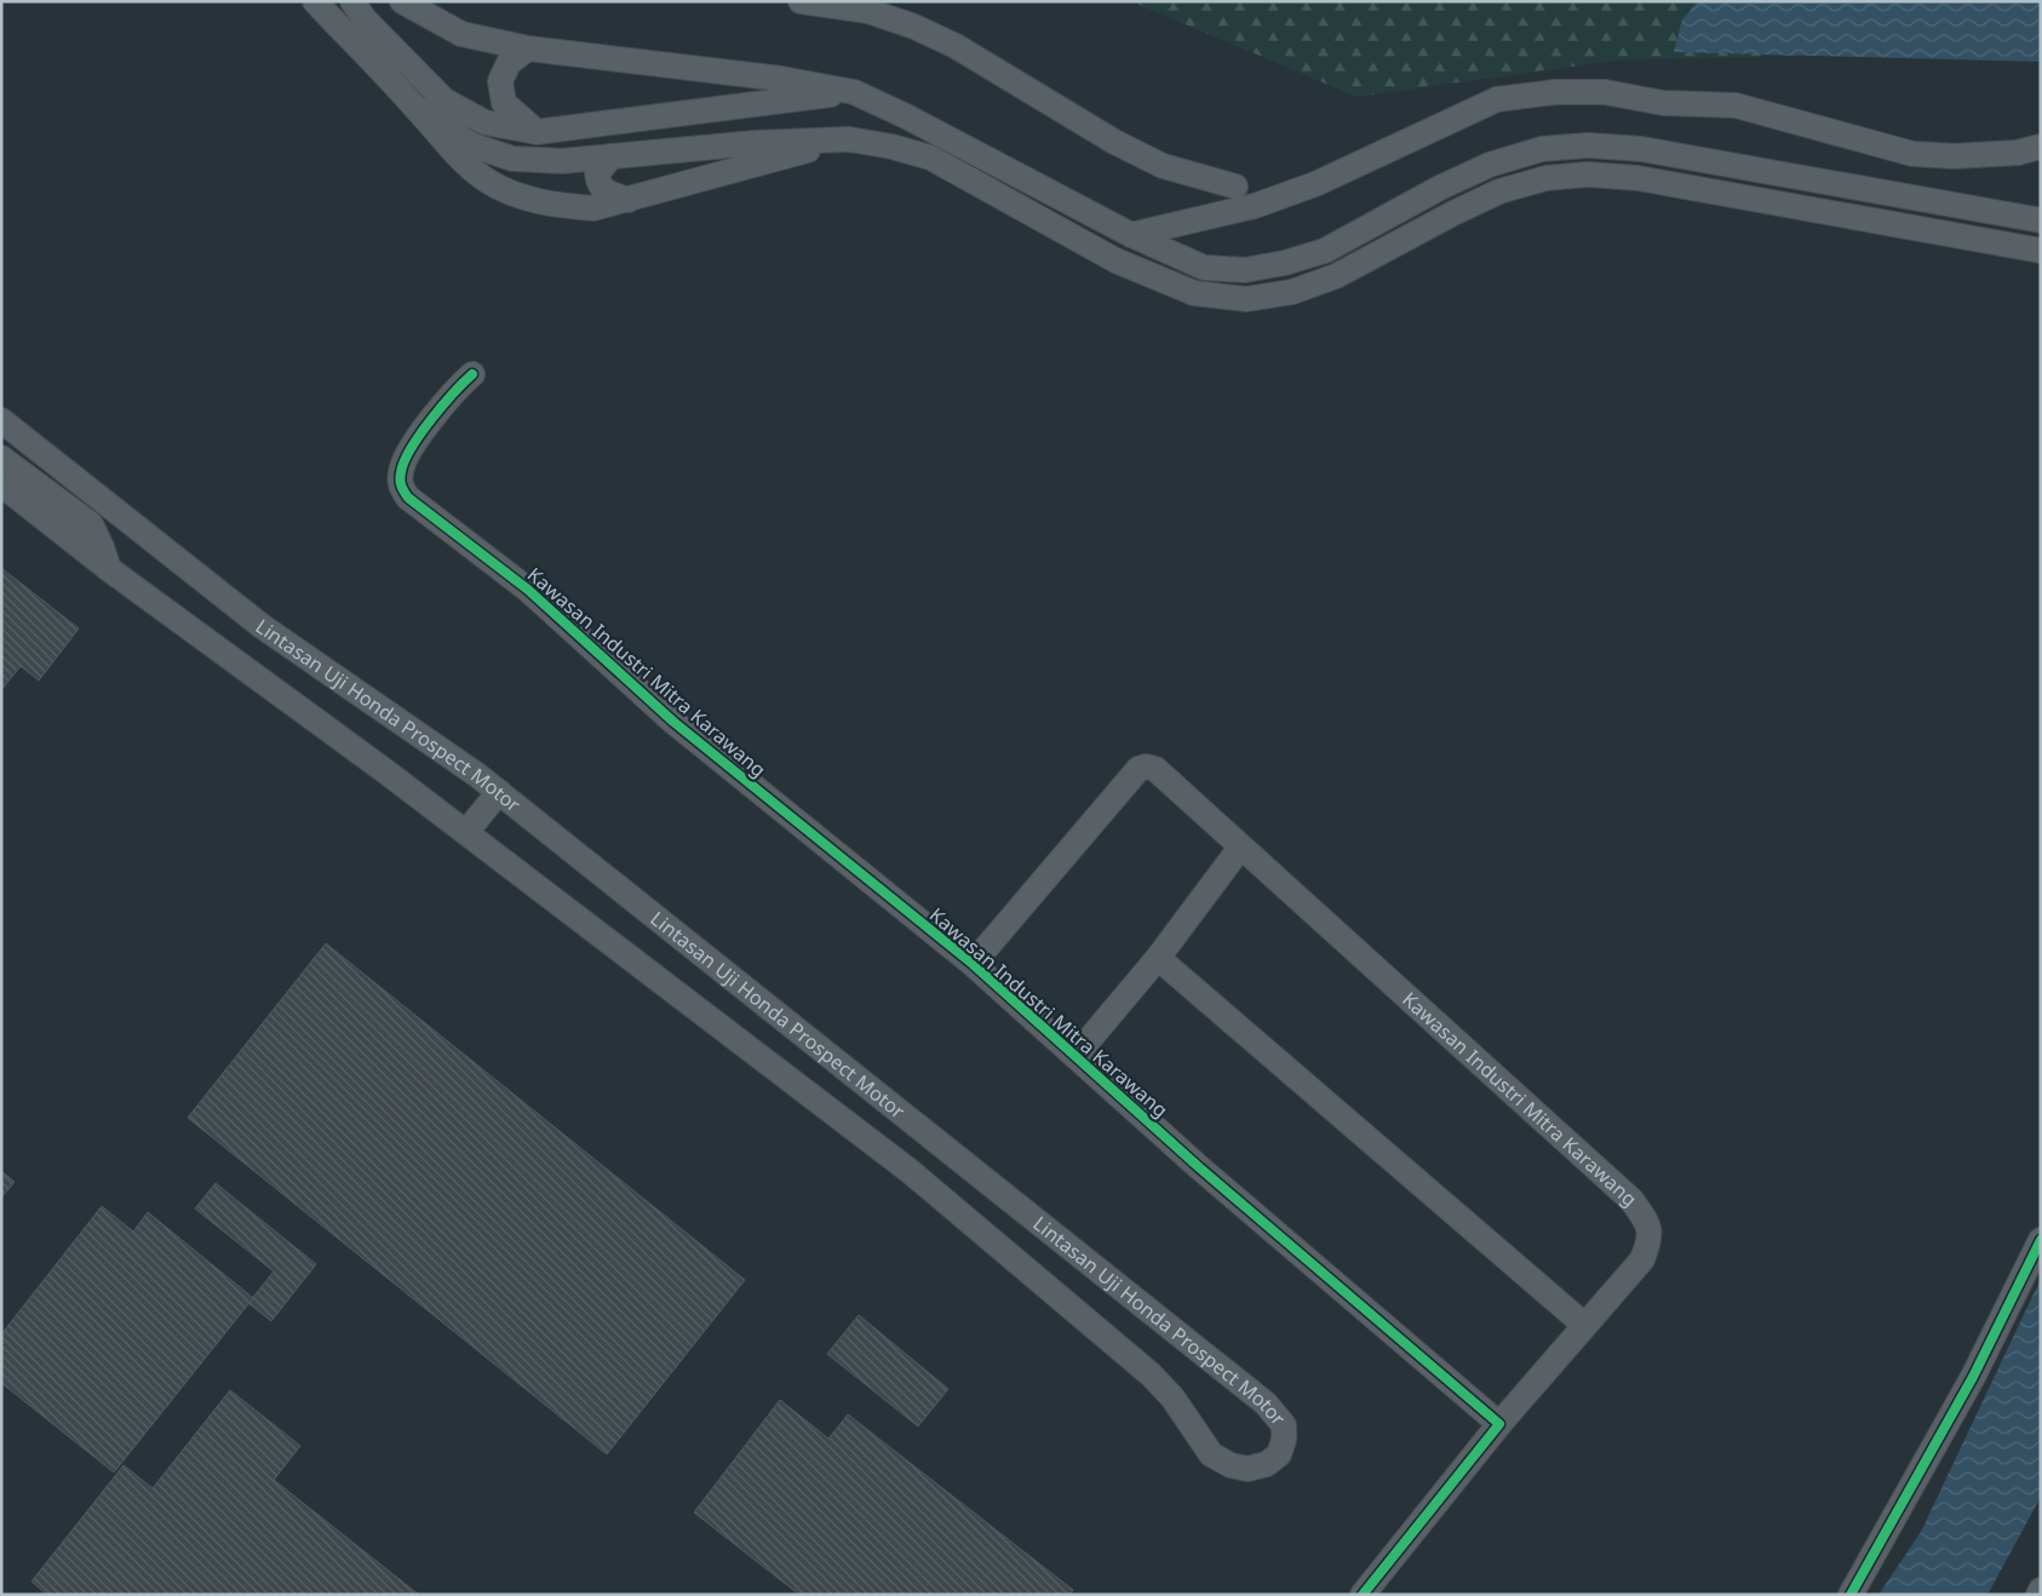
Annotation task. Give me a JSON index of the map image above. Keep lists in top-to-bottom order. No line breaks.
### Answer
{"streets":{"street":["Kawasan Industri Mitra Karawang","Lintasan Uji Honda Prospect Motor"]}}
